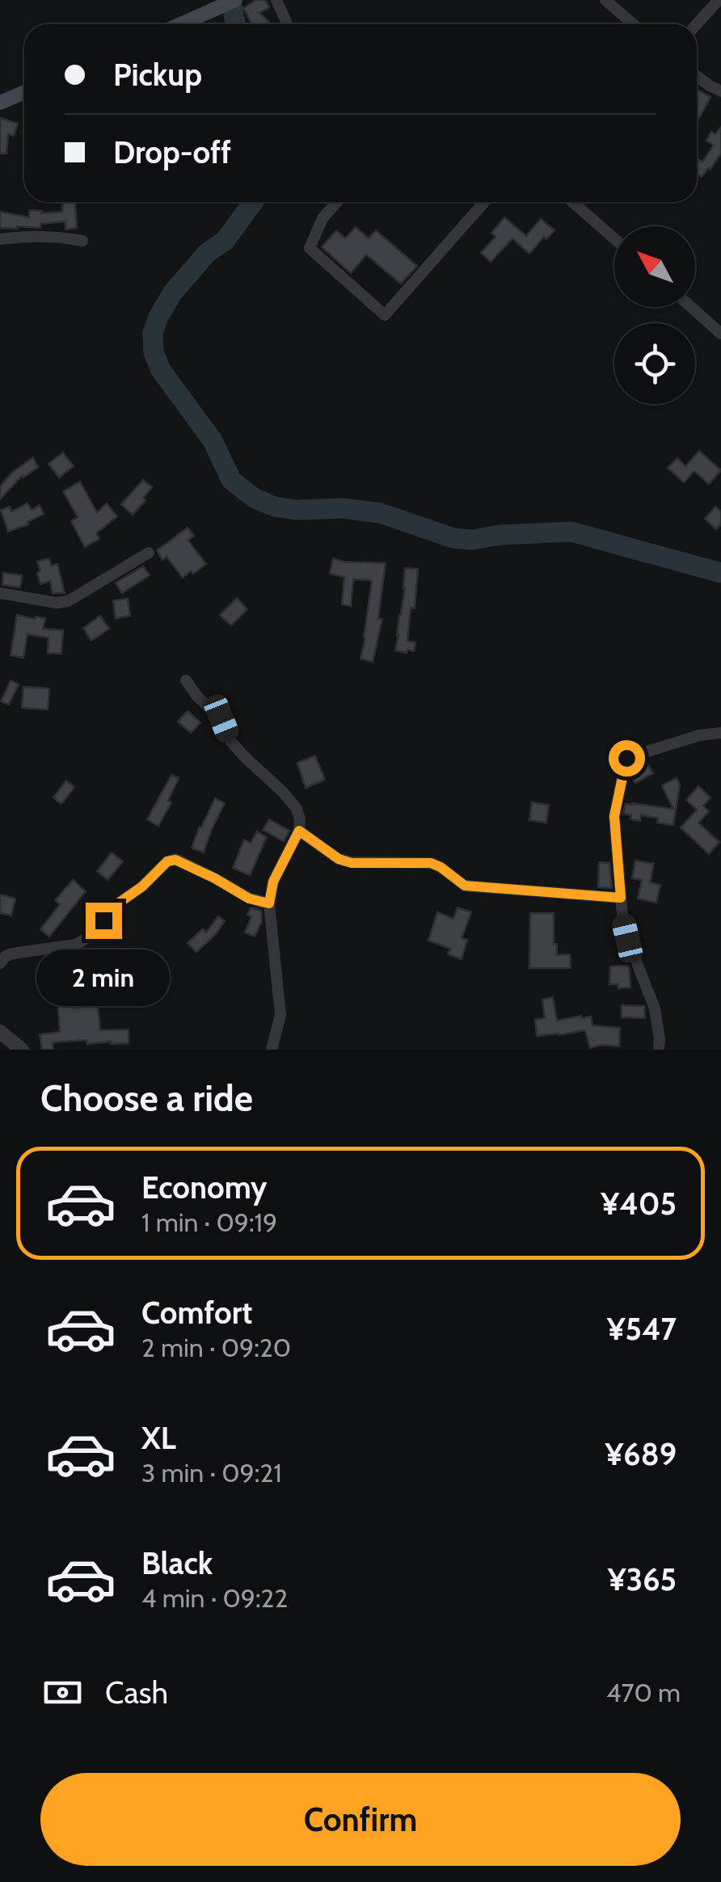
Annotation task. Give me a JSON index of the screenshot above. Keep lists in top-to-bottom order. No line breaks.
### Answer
{"north":"top left","page":{"banner":["Pickup","Drop-off"],"bubble":"2 min","heading":"Choose a ride","list":[{"name":"Economy","note":"1 min · 09:19","value":"¥405"},{"name":"Comfort","note":"2 min · 09:20","value":"¥547"},{"name":"XL","note":"3 min · 09:21","value":"¥689"},{"name":"Black","note":"4 min · 09:22","value":"¥365"}],"pay":["Cash","470 m"],"buttons":"Confirm"}}
